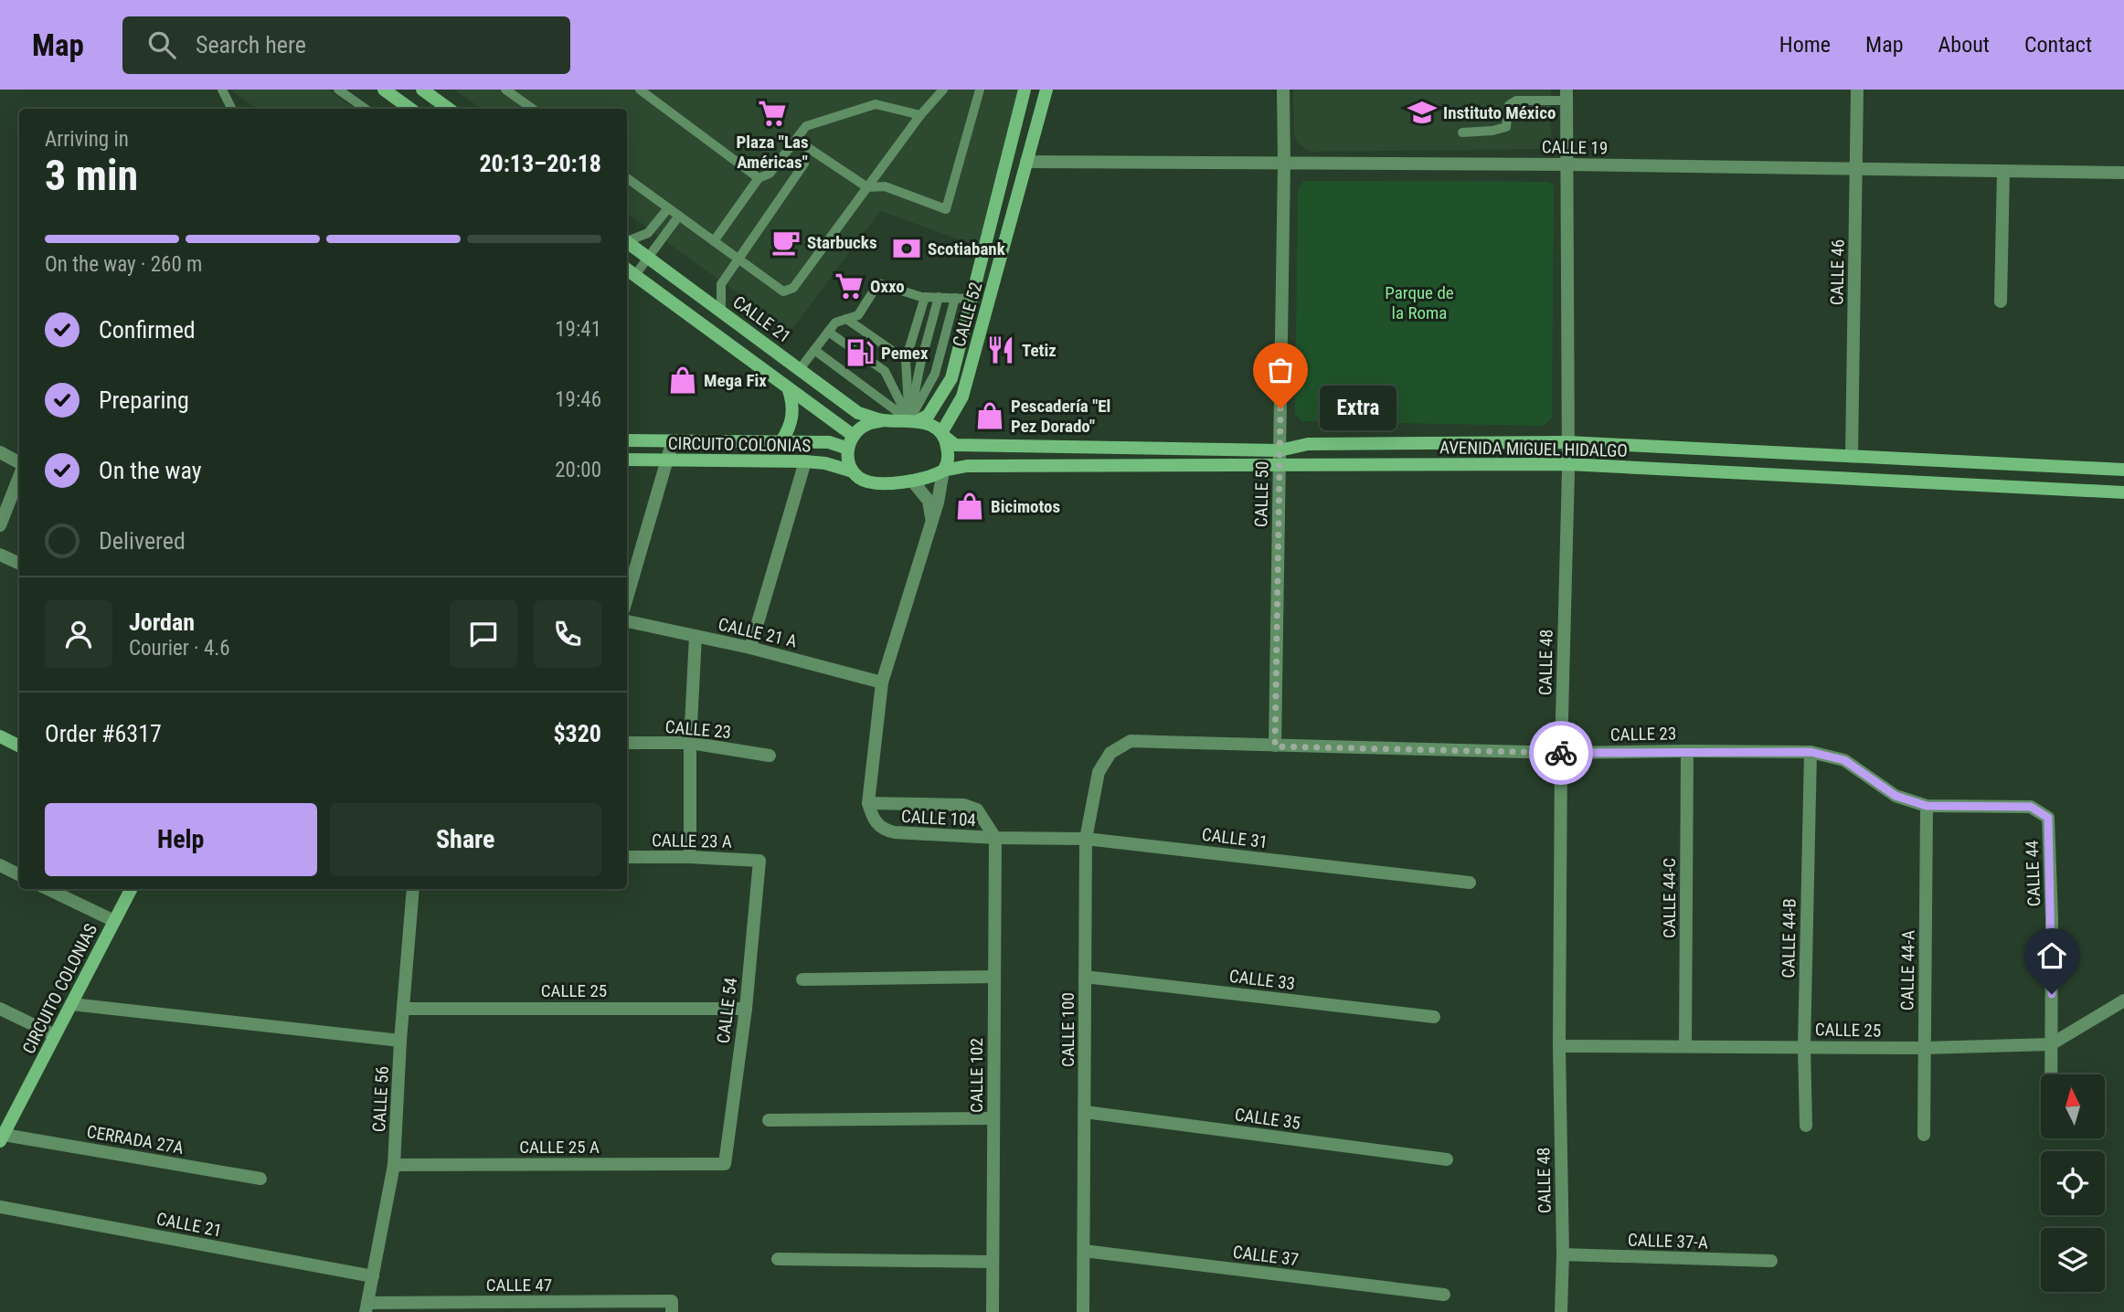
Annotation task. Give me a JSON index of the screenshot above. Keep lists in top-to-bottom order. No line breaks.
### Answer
{"streets":{"street":["CALLE 19","CALLE 46","CALLE 52","CALLE 21","CIRCUITO COLONIAS","AVENIDA MIGUEL HIDALGO","CALLE 50","CALLE 21 A","CALLE 48","CALLE 23","CALLE 104","CALLE 31","CALLE 23 A","CALLE 44","CALLE 44-C","CALLE 44-B","CALLE 44-A","CALLE 33","CALLE 25","CALLE 54","CALLE 100","CALLE 102","CALLE 56","CALLE 35","CERRADA 27A","CALLE 25 A","CALLE 37-A","CALLE 37","CALLE 47"]},"crossings":[["CALLE 19","CALLE 46"],["CALLE 19","CALLE 52"],["CALLE 19","CALLE 50"],["CALLE 19","CALLE 48"],["CALLE 46","AVENIDA MIGUEL HIDALGO"],["CALLE 52","CALLE 21"],["CALLE 52","CIRCUITO COLONIAS"],["CALLE 52","AVENIDA MIGUEL HIDALGO"],["CALLE 21","CIRCUITO COLONIAS"],["CALLE 21","AVENIDA MIGUEL HIDALGO"],["CALLE 21","CALLE 56"],["CIRCUITO COLONIAS","AVENIDA MIGUEL HIDALGO"],["CIRCUITO COLONIAS","CERRADA 27A"],["AVENIDA MIGUEL HIDALGO","CALLE 50"],["AVENIDA MIGUEL HIDALGO","CALLE 48"],["CALLE 50","CALLE 23"],["CALLE 48","CALLE 23"],["CALLE 48","CALLE 25"],["CALLE 48","CALLE 37-A"],["CALLE 23","CALLE 44"],["CALLE 23","CALLE 44-C"],["CALLE 23","CALLE 44-B"],["CALLE 23","CALLE 44-A"],["CALLE 23","CALLE 100"],["CALLE 104","CALLE 31"],["CALLE 104","CALLE 102"],["CALLE 31","CALLE 100"],["CALLE 31","CALLE 102"],["CALLE 23 A","CALLE 54"],["CALLE 44","CALLE 25"],["CALLE 44-C","CALLE 25"],["CALLE 44-B","CALLE 25"],["CALLE 44-A","CALLE 25"],["CALLE 33","CALLE 100"],["CALLE 25","CALLE 54"],["CALLE 25","CALLE 56"],["CALLE 54","CALLE 25 A"],["CALLE 100","CALLE 35"],["CALLE 100","CALLE 37"],["CALLE 56","CALLE 25 A"],["CALLE 56","CALLE 47"]],"parks":["Parque de la Roma"],"places":{"school or university":["Instituto México"],"supermarket":["Plaza \"Las Américas\"","Oxxo"],"cafe":["Starbucks"],"bank":["Scotiabank"],"restaurant":["Tetiz"],"fuel station":["Pemex"],"shop":["Mega Fix","Pescadería \"El Pez Dorado\"","Bicimotos"],"other":["Extra"]},"north":"top","page":{"header":"Map","search":"Search here","nav":["Home","Map","About","Contact"],"heading":["3 min","Arriving in","20:13–20:18"],"panel":["Jordan","Courier · 4.6","Order #6317","$320"],"bar":"On the way · 260 m","list":[["Confirmed","19:41"],["Preparing","19:46"],["On the way","20:00"],"Delivered"],"bubble":"Extra","buttons":["Help","Share"]}}
